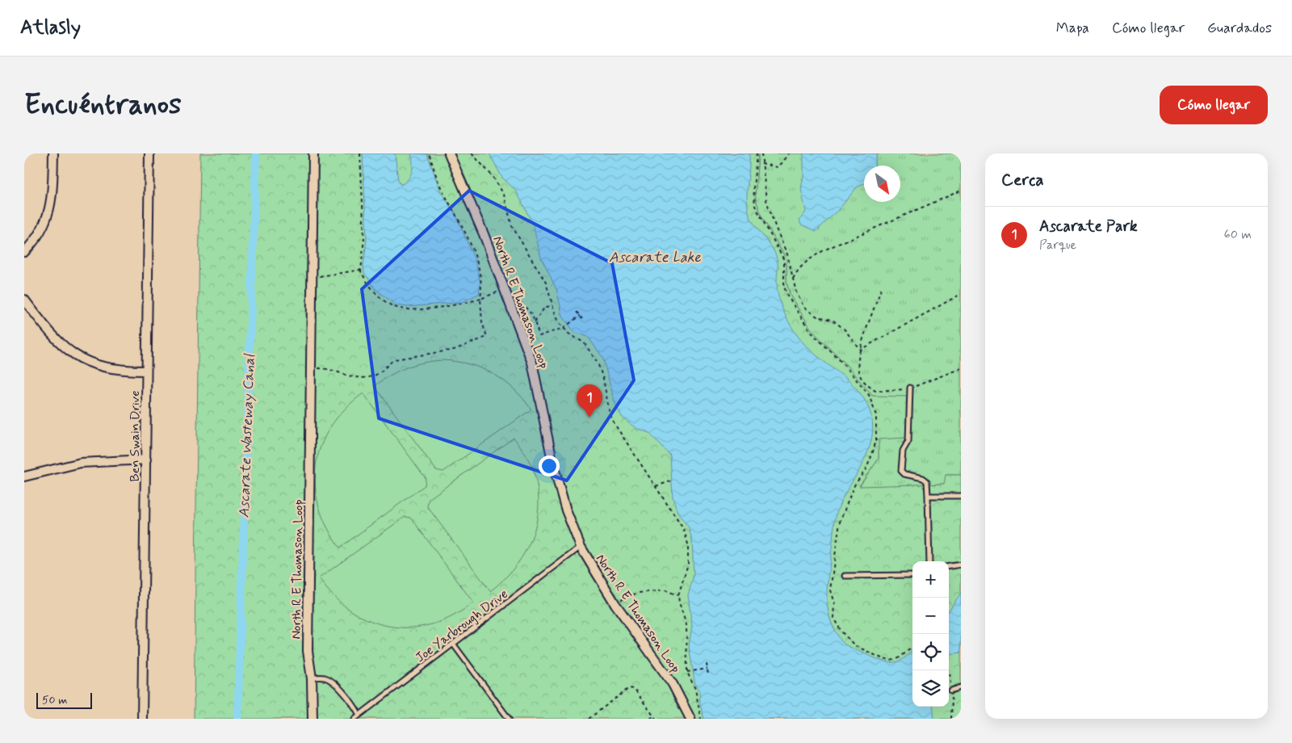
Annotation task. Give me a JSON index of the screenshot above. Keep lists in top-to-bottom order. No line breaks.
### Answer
{"streets":{"street":["North R E Thomason Loop","Ben Swain Drive"],"lane":["Joe Yarbrough Drive"]},"crossings":[["North R E Thomason Loop","Joe Yarbrough Drive"]],"water":["Ascarate Lake","Ascarate Wasteway Canal"],"scale_bar":"50 m","north":"bottom right","page":{"header":"Atlasly","nav":["Mapa","Cómo llegar","Guardados"],"buttons":"Cómo llegar","title":"Encuéntranos","heading":"Cerca","list":[{"mark":"1","name":"Ascarate Park","note":"Parque","value":"60 m"}],"pins":"1","map_buttons":["+","−"],"scale":"50 m"}}
